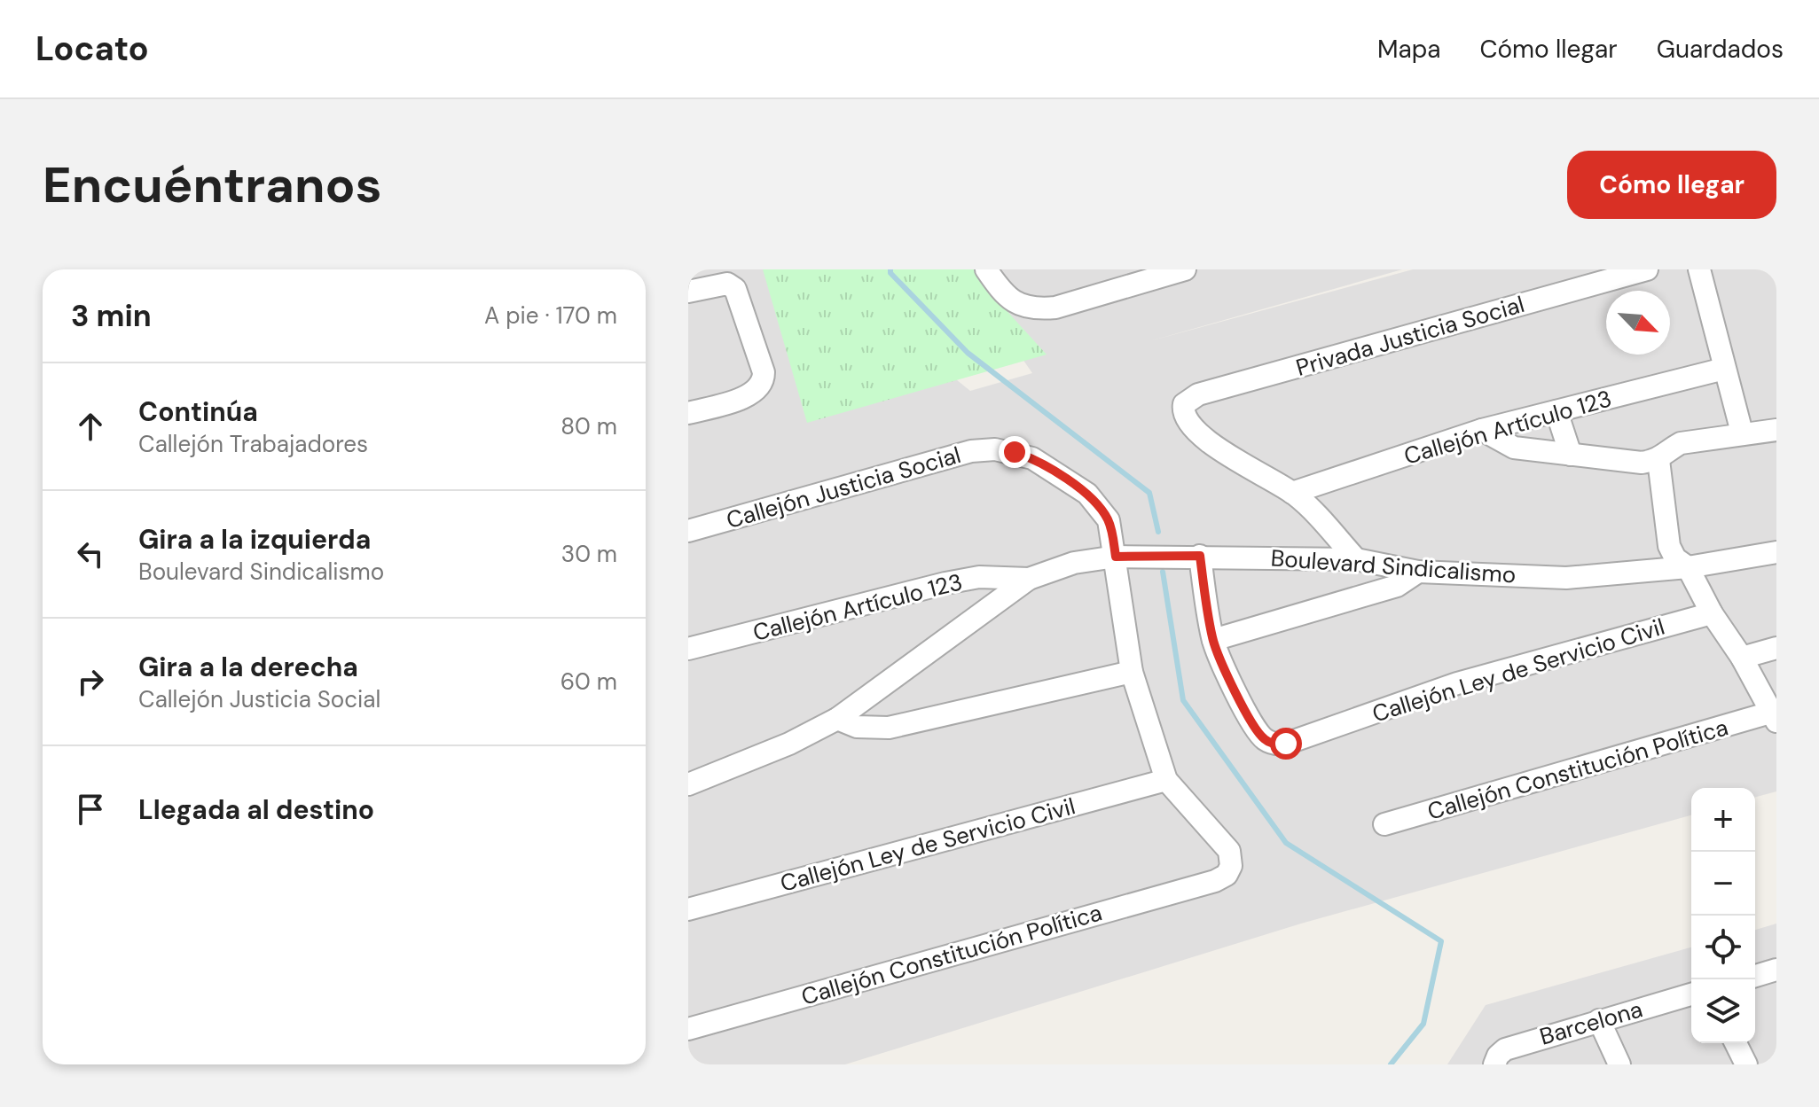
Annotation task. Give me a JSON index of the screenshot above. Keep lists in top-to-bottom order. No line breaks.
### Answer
{"streets":{"street":["Privada Justicia Social","Callejón Artículo 123","Callejón Justicia Social","Boulevard Sindicalismo","Callejón Ley de Servicio Civil","Callejón Constitución Política","Barcelona"]},"crossings":[["Privada Justicia Social","Callejón Artículo 123"],["Callejón Artículo 123","Boulevard Sindicalismo"],["Callejón Justicia Social","Boulevard Sindicalismo"],["Callejón Justicia Social","Callejón Ley de Servicio Civil"],["Callejón Justicia Social","Callejón Constitución Política"],["Callejón Ley de Servicio Civil","Callejón Constitución Política"]],"north":"bottom right","page":{"header":"Locato","nav":["Mapa","Cómo llegar","Guardados"],"buttons":"Cómo llegar","title":"Encuéntranos","heading":["3 min","A pie · 170 m"],"list":[["Continúa","Callejón Trabajadores","80 m"],["Gira a la izquierda","Boulevard Sindicalismo","30 m"],["Gira a la derecha","Callejón Justicia Social","60 m"],"Llegada al destino"],"map_buttons":["+","−"]}}
